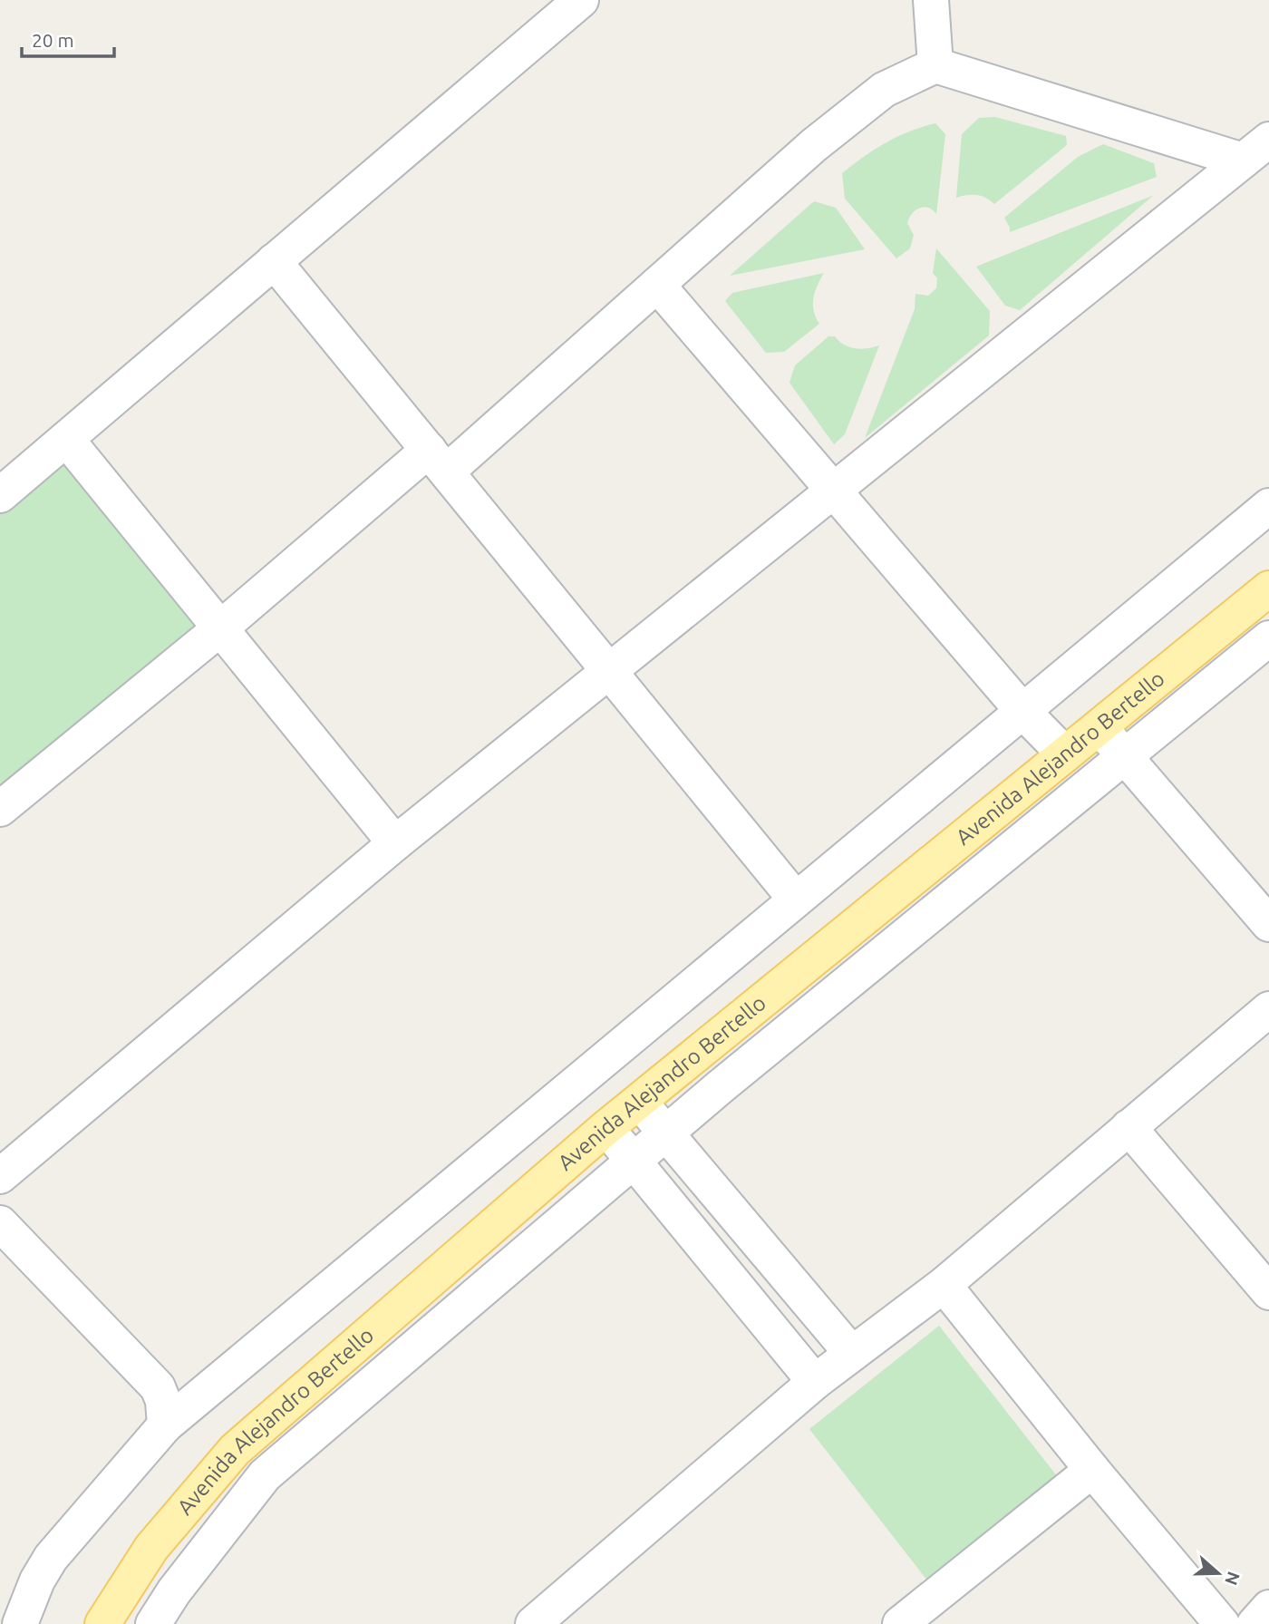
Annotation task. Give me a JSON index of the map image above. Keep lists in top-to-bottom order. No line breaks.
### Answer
{"streets":{"main road":["Avenida Alejandro Bertello"]},"scale_bar":"20 m","north":"right"}
